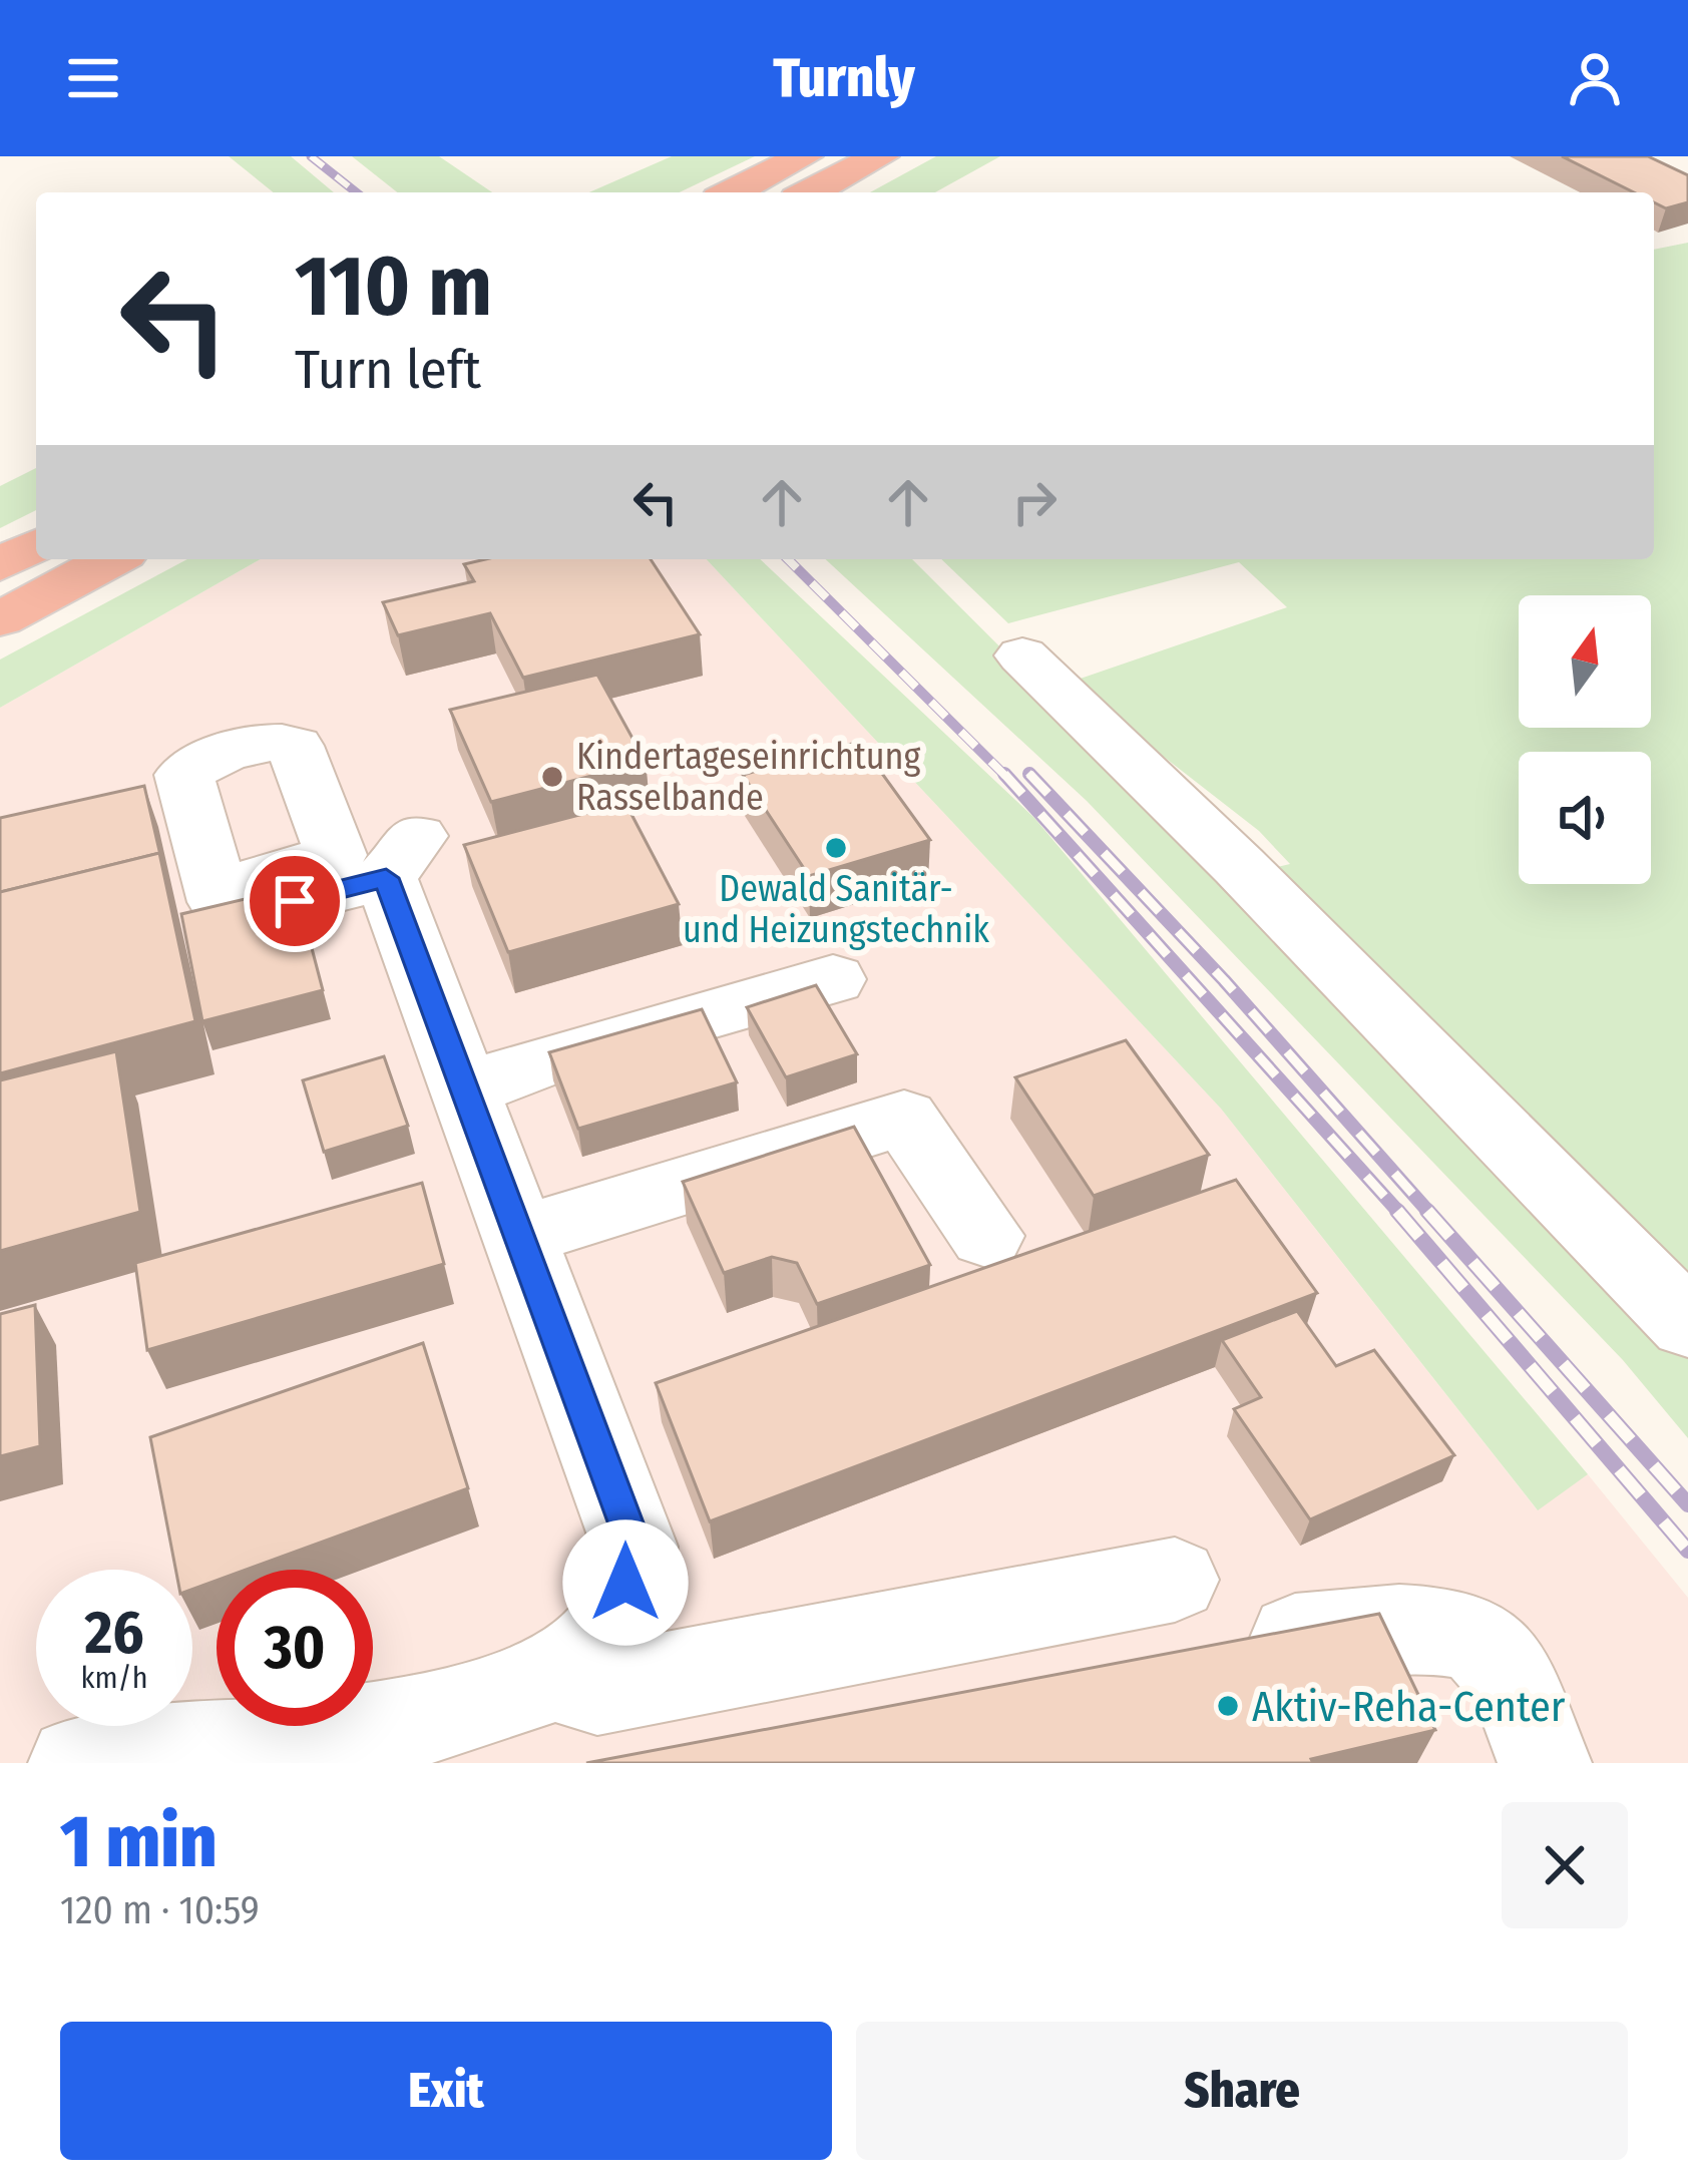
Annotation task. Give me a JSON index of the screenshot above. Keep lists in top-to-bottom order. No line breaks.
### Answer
{"places":["Kindertageseinrichtung Rasselbande","Dewald Sanitär- und Heizungstechnik","Aktiv-Reha-Center"],"north":"top","page":{"header":"Turnly","turn":["110 m","Turn left"],"speed":"26 km/h","limit":"30","heading":["1 min","120 m · 10:59"],"buttons":["Exit","Share"]}}
